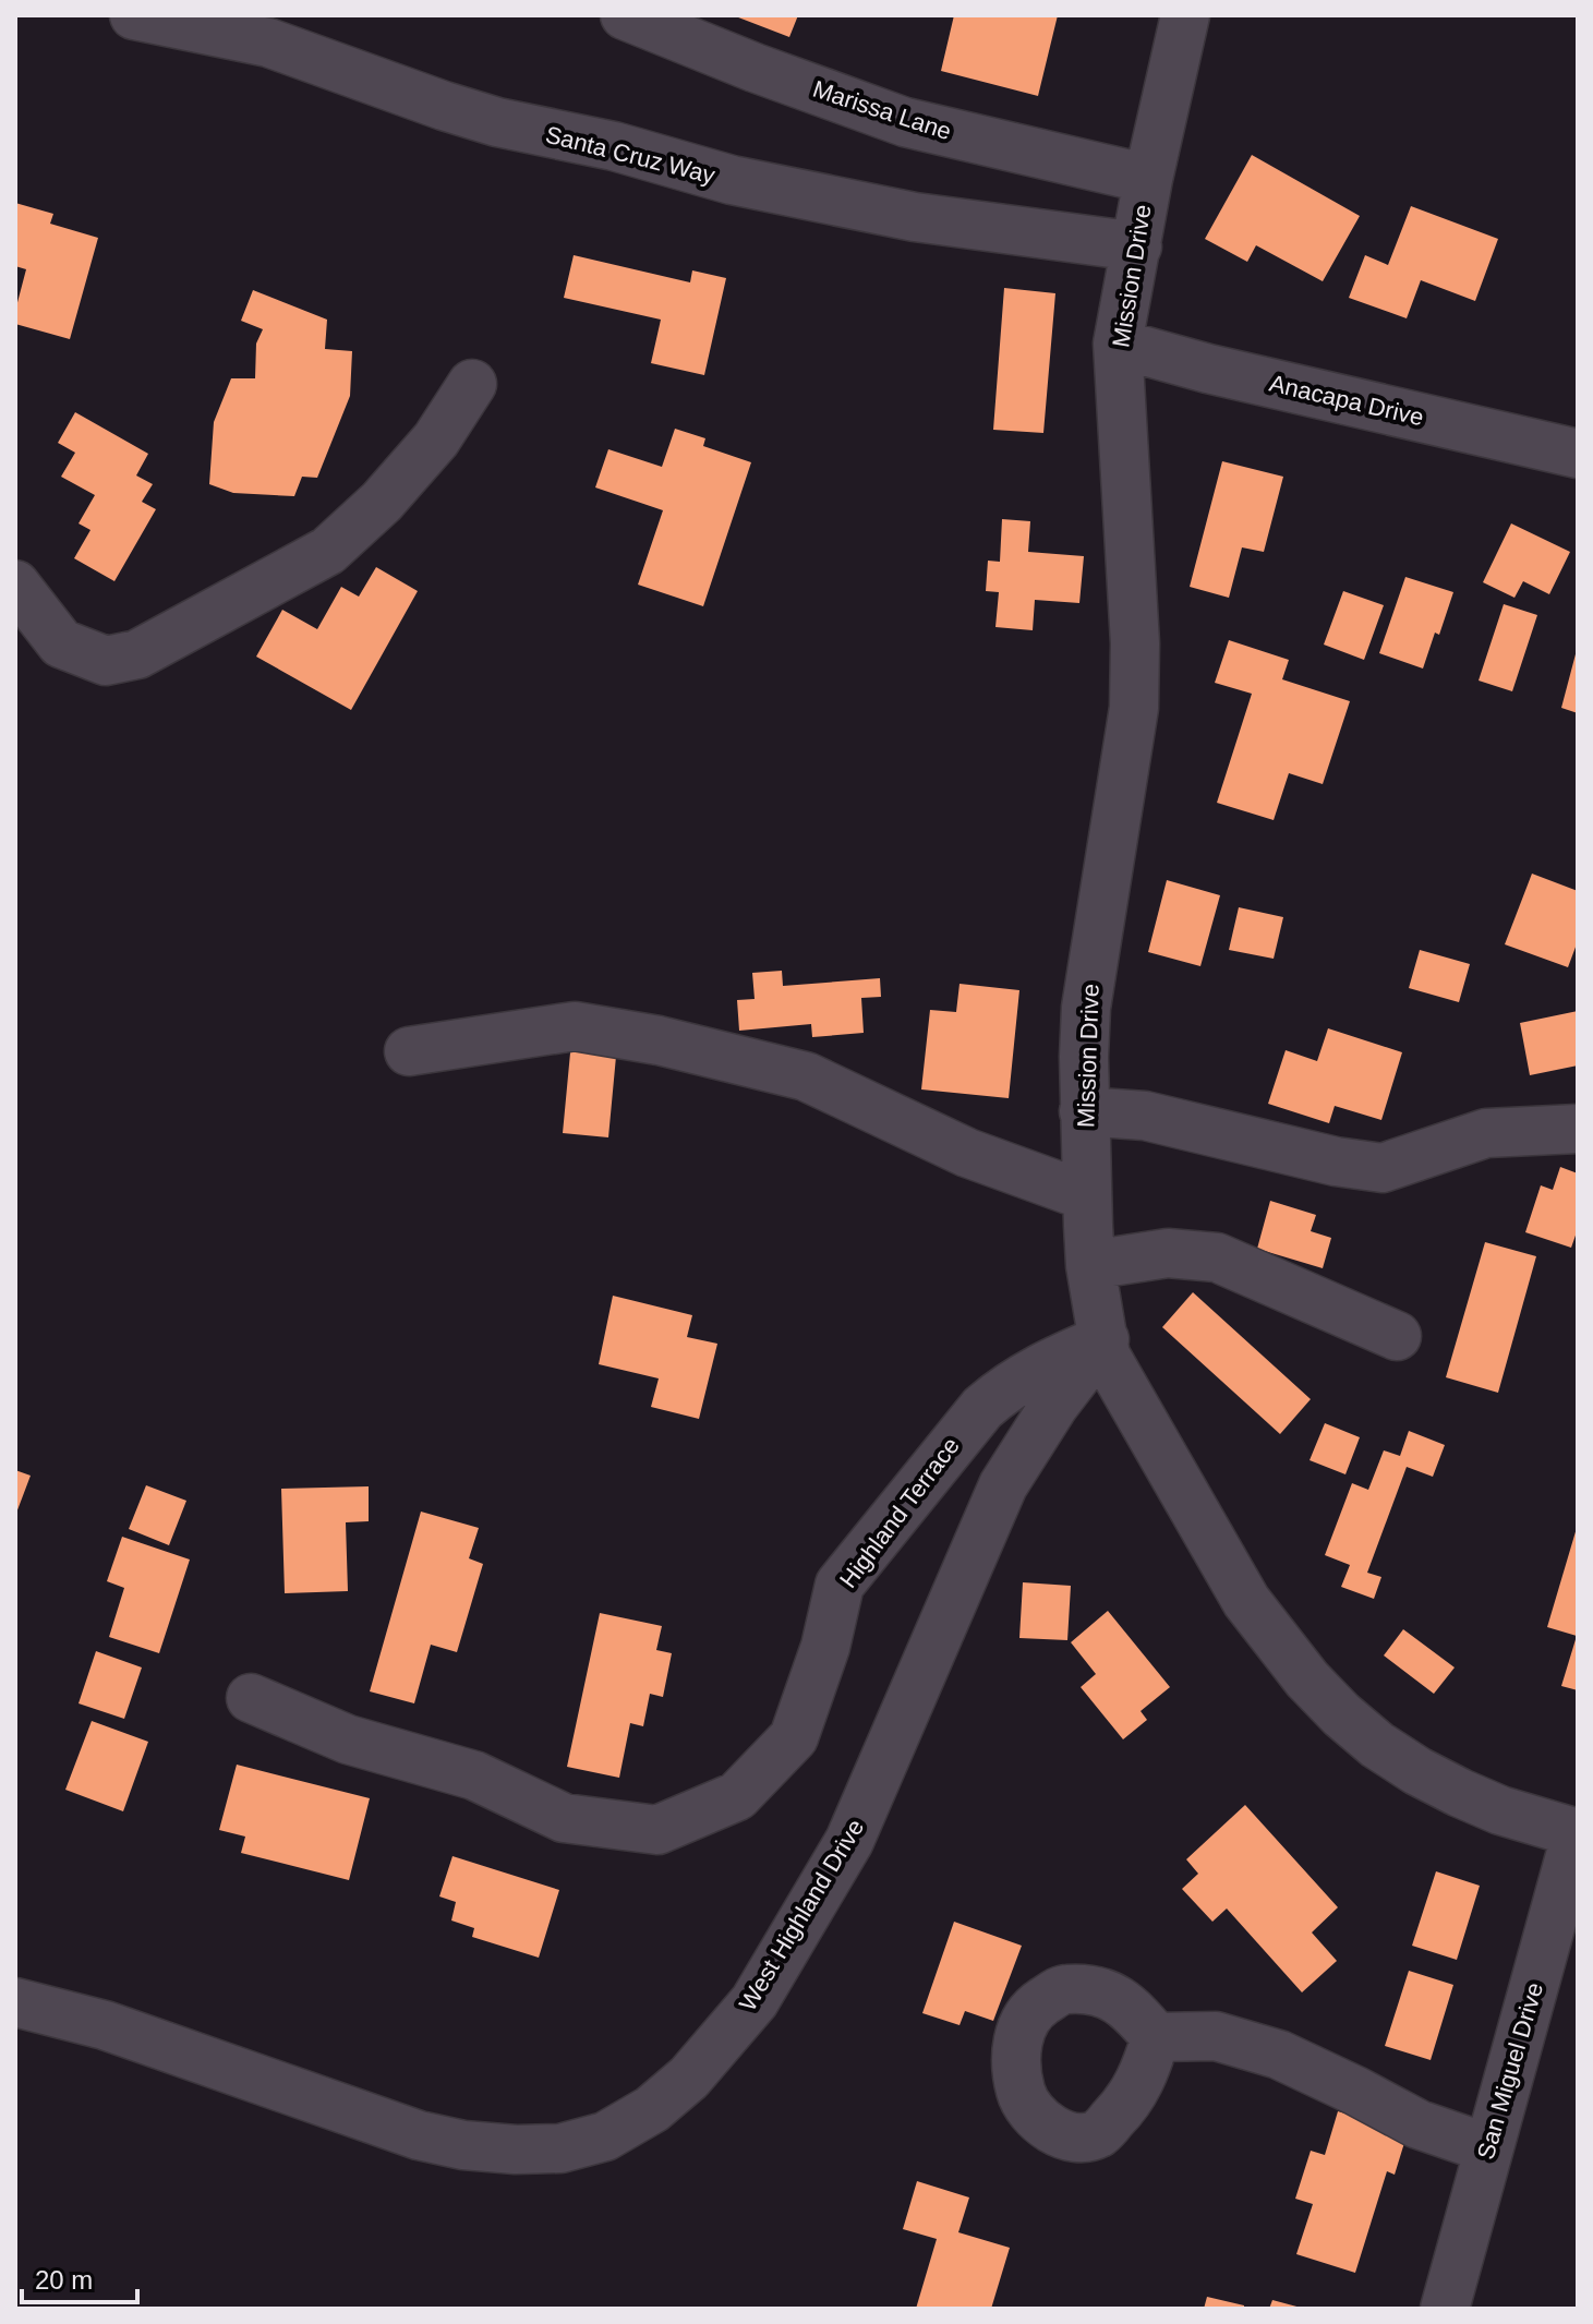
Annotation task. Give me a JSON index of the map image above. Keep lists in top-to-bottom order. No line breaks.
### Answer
{"streets":{"street":["Marissa Lane","Santa Cruz Way","Mission Drive","Anacapa Drive","Highland Terrace","West Highland Drive","San Miguel Drive"]},"crossings":[["Marissa Lane","Mission Drive"],["Santa Cruz Way","Mission Drive"],["Mission Drive","Anacapa Drive"],["Mission Drive","Highland Terrace"],["Mission Drive","West Highland Drive"],["Mission Drive","San Miguel Drive"],["Highland Terrace","West Highland Drive"]],"scale_bar":"20 m"}
